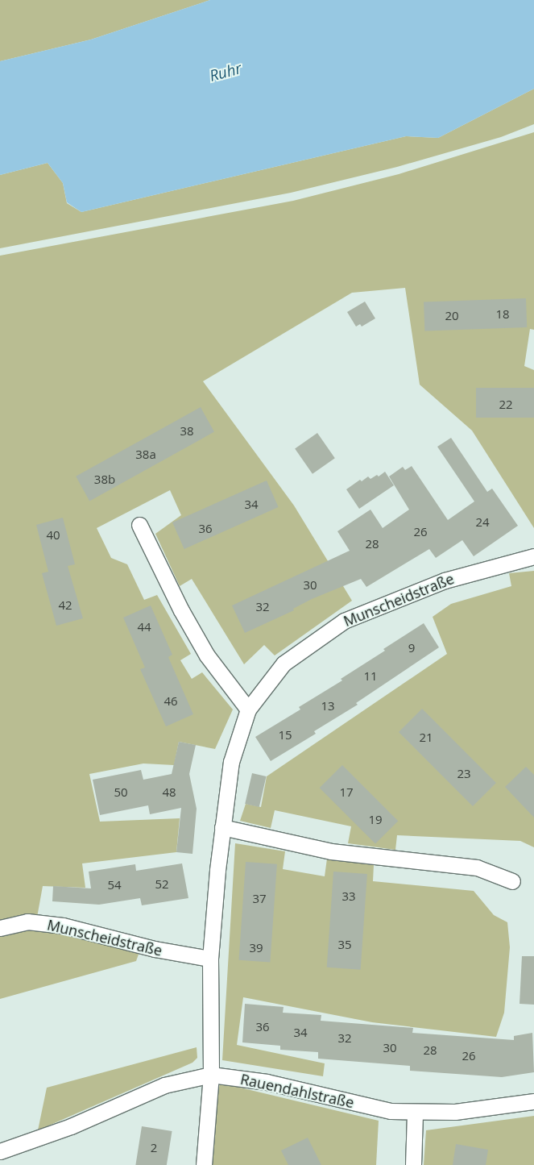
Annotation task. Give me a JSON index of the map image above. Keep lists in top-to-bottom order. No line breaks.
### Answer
{"streets":{"street":["Munscheidstraße","Rauendahlstraße"]},"crossings":[["Munscheidstraße","Rauendahlstraße"]],"water":["Ruhr"],"house_numbers":["18","20","22","38","38a","38b","34","24","36","26","40","28","30","42","32","44","9","11","46","13","15","21","23","50","48","17","19","52","54","33","37","35","39","36","34","32","30","28","26","2"]}
